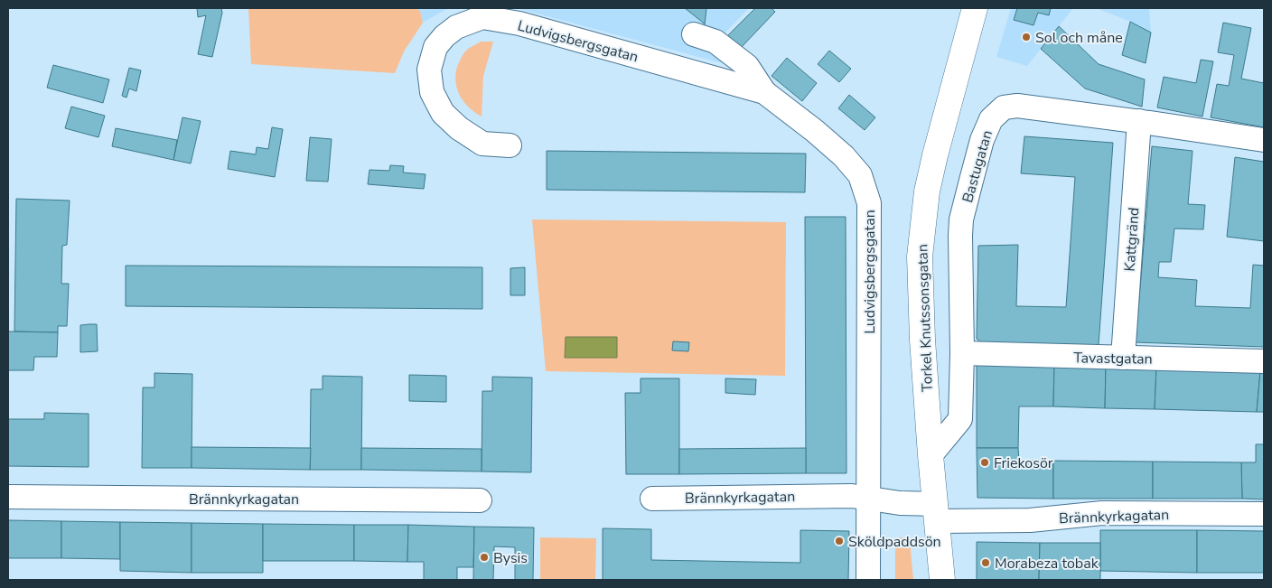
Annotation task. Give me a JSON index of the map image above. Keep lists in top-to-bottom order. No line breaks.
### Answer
{"streets":{"street":["Ludvigsbergsgatan","Bastugatan","Kattgränd","Torkel Knutssonsgatan","Tavastgatan","Brännkyrkagatan"]},"crossings":[["Ludvigsbergsgatan","Brännkyrkagatan"],["Bastugatan","Kattgränd"],["Bastugatan","Torkel Knutssonsgatan"],["Bastugatan","Tavastgatan"],["Kattgränd","Tavastgatan"],["Torkel Knutssonsgatan","Brännkyrkagatan"]],"places":["Sol och måne","Friekosör","Sköldpaddsön","Bysis","Morabeza tobak"]}
